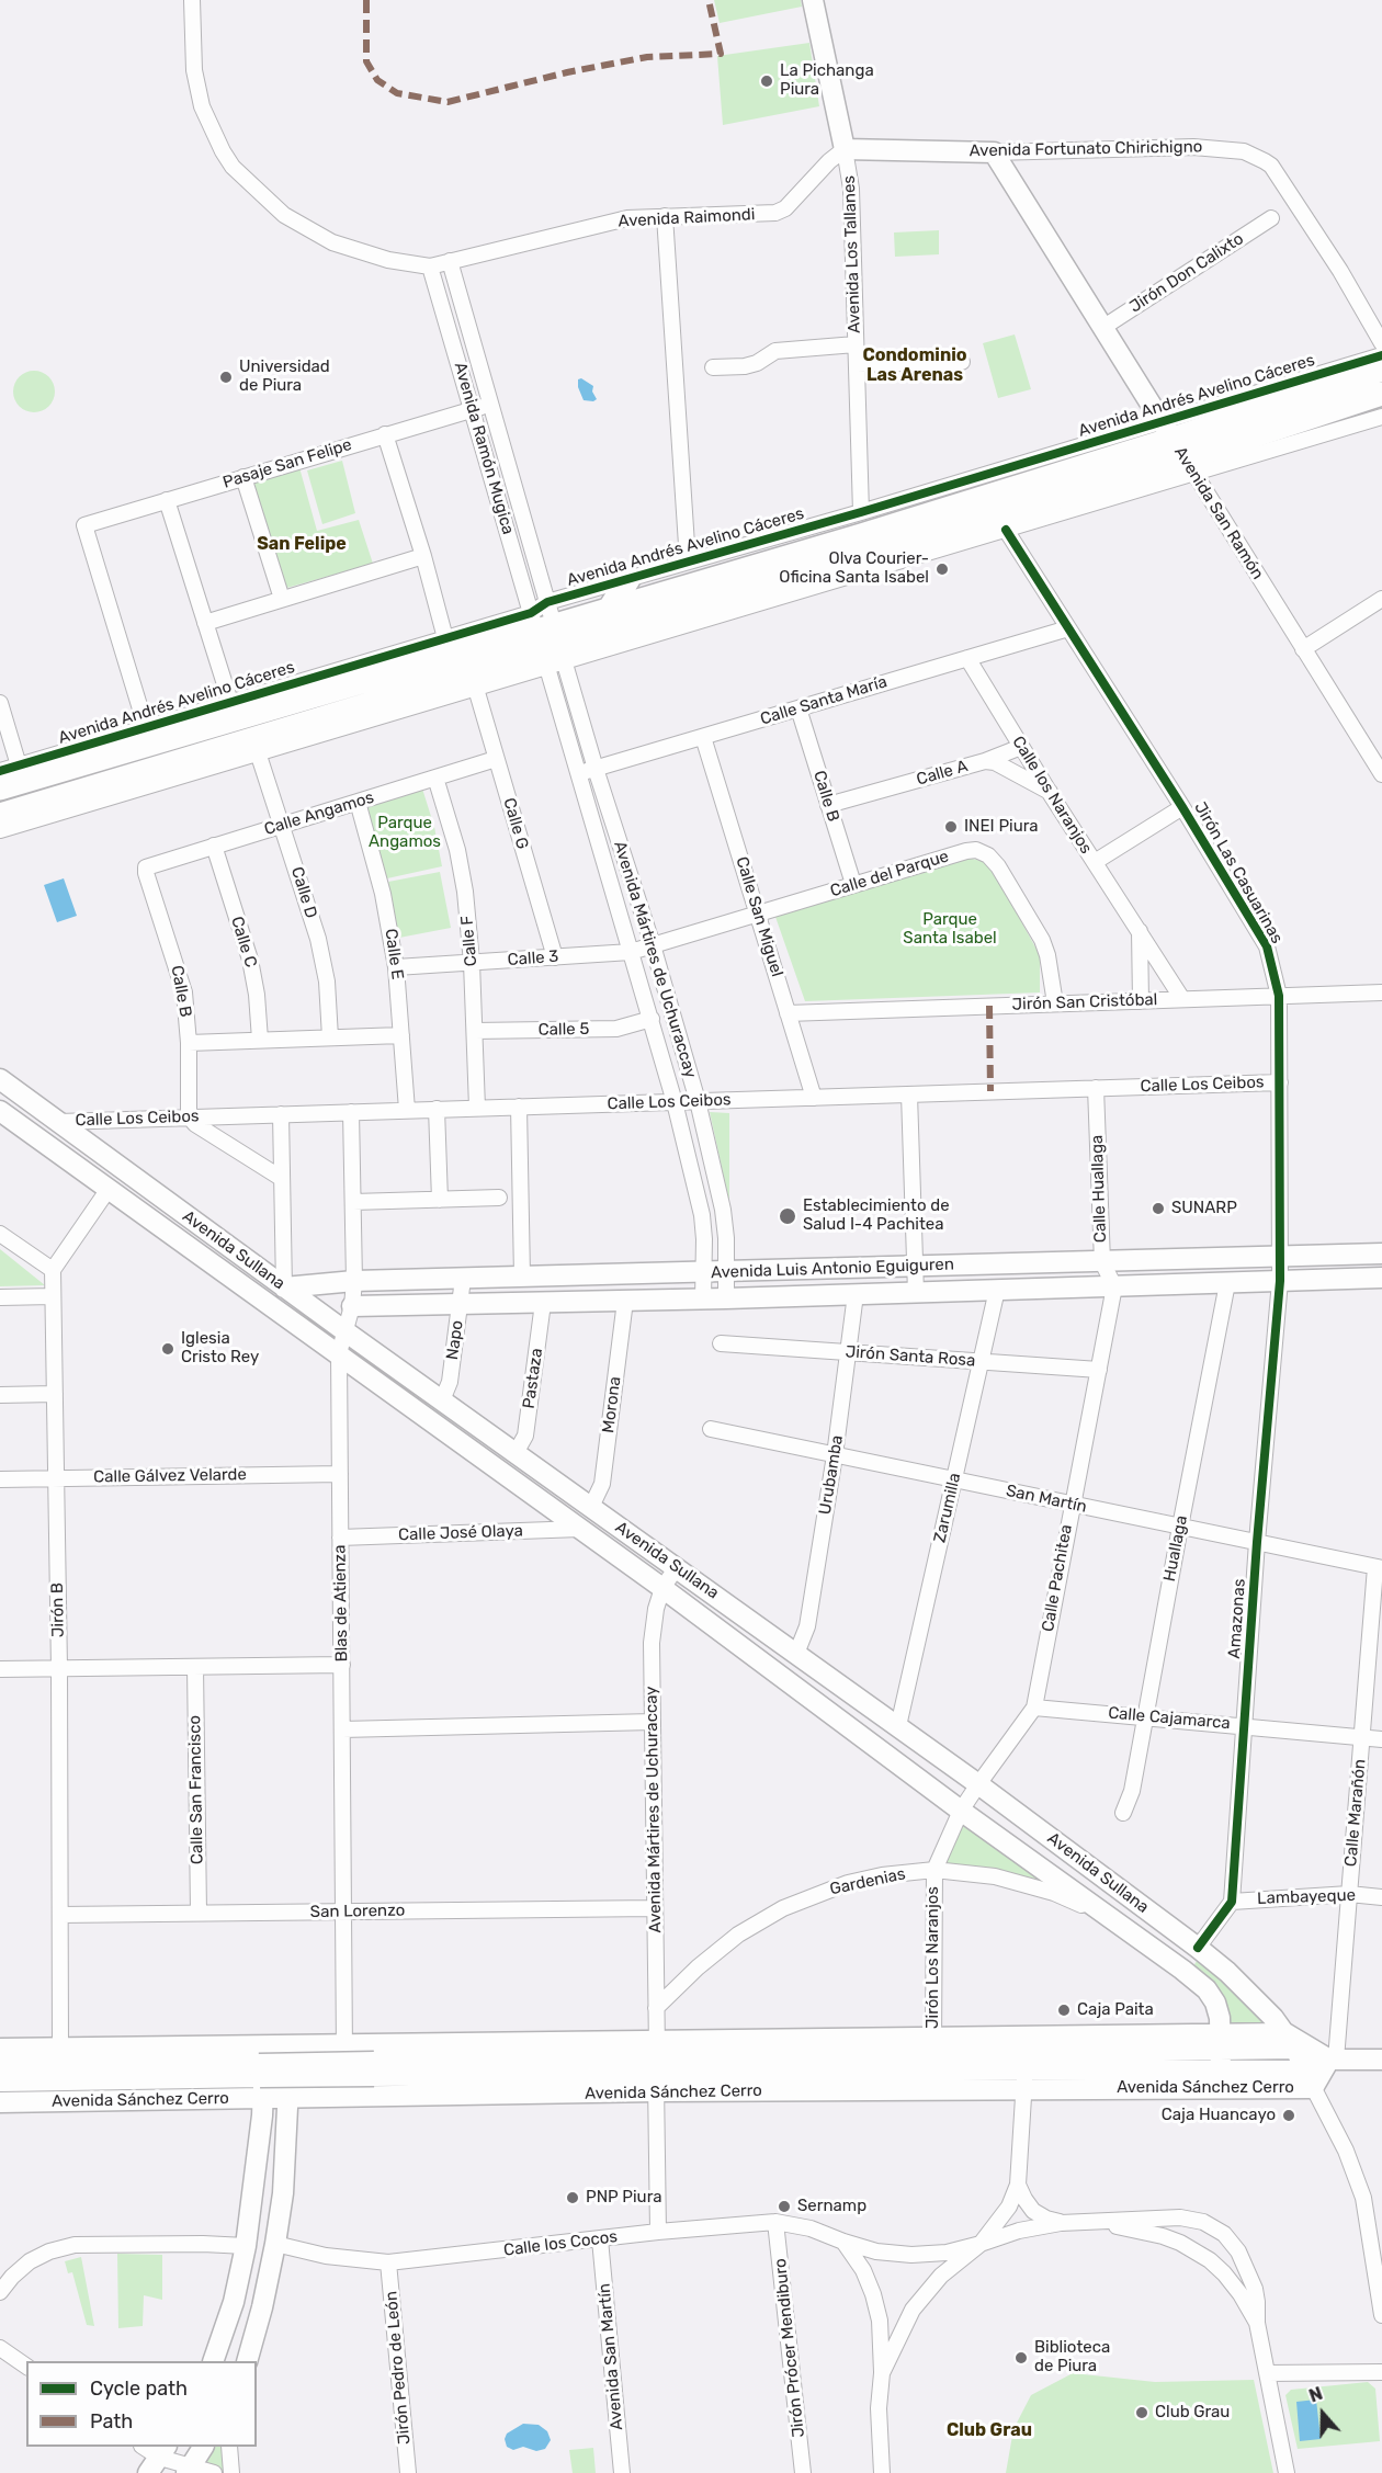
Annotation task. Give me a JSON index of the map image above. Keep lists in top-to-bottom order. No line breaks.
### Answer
{"streets":{"highway":["Avenida Andrés Avelino Cáceres"],"main road":["Avenida Fortunato Chirichigno","Avenida Los Tallanes","Avenida San Ramón","Calle Los Ceibos","Avenida Sullana","Avenida Luis Antonio Eguiguren","Avenida Sánchez Cerro"],"street":["Avenida Raimondi","Jirón Don Calixto","Avenida Ramón Mugica","Pasaje San Felipe","Calle Santa María","Calle A","Calle los Naranjos","Calle B","Calle Angamos","Calle G","Jirón Las Casuarinas","Calle del Parque","Calle D","Calle San Miguel","Calle F","Calle C","Calle E","Calle 3","Avenida Mártires de Uchuraccay","Jirón San Cristóbal","Calle 5","Calle Huallaga","Napo","Jirón Santa Rosa","Pastaza","Morona","Urubamba","Calle Gálvez Velarde","San Martín","Zarumilla","Calle José Olaya","Huallaga","Calle Pachitea","Blas de Atienza","Jirón B","Amazonas","Calle Cajamarca","Calle San Francisco","Calle Marañón","Gardenias","Lambayeque","San Lorenzo","Jirón Los Naranjos","Calle los Cocos","Jirón Prócer Mendiburo","Avenida San Martín","Jirón Pedro de León"]},"crossings":[["Avenida Fortunato Chirichigno","Avenida Raimondi"],["Avenida Fortunato Chirichigno","Avenida Los Tallanes"],["Avenida Fortunato Chirichigno","Avenida San Ramón"],["Avenida Raimondi","Avenida Los Tallanes"],["Avenida Raimondi","Avenida Ramón Mugica"],["Avenida Los Tallanes","Avenida Andrés Avelino Cáceres"],["Jirón Don Calixto","Avenida San Ramón"],["Avenida Andrés Avelino Cáceres","Avenida Ramón Mugica"],["Avenida Andrés Avelino Cáceres","Pasaje San Felipe"],["Avenida Andrés Avelino Cáceres","Avenida San Ramón"],["Avenida Andrés Avelino Cáceres","Calle G"],["Avenida Andrés Avelino Cáceres","Jirón Las Casuarinas"],["Avenida Andrés Avelino Cáceres","Calle D"],["Avenida Andrés Avelino Cáceres","Avenida Mártires de Uchuraccay"],["Avenida Ramón Mugica","Pasaje San Felipe"],["Avenida Ramón Mugica","Avenida Mártires de Uchuraccay"],["Calle Santa María","Calle los Naranjos"],["Calle Santa María","Calle B"],["Calle Santa María","Jirón Las Casuarinas"],["Calle Santa María","Calle San Miguel"],["Calle Santa María","Avenida Mártires de Uchuraccay"],["Calle A","Calle los Naranjos"],["Calle A","Calle B"],["Calle los Naranjos","Jirón San Cristóbal"],["Calle B","Calle Angamos"],["Calle B","Calle del Parque"],["Calle B","Calle Los Ceibos"],["Calle Angamos","Calle G"],["Calle Angamos","Calle D"],["Calle Angamos","Calle F"],["Calle Angamos","Calle C"],["Calle Angamos","Calle E"],["Calle G","Calle 3"],["Jirón Las Casuarinas","Jirón San Cristóbal"],["Jirón Las Casuarinas","Calle Los Ceibos"],["Jirón Las Casuarinas","Avenida Luis Antonio Eguiguren"],["Jirón Las Casuarinas","Amazonas"],["Calle del Parque","Calle San Miguel"],["Calle del Parque","Calle 3"],["Calle del Parque","Avenida Mártires de Uchuraccay"],["Calle del Parque","Jirón San Cristóbal"],["Calle San Miguel","Jirón San Cristóbal"],["Calle San Miguel","Calle Los Ceibos"],["Calle F","Calle 3"],["Calle F","Calle 5"],["Calle F","Calle Los Ceibos"],["Calle E","Calle 3"],["Calle E","Calle Los Ceibos"],["Calle 3","Avenida Mártires de Uchuraccay"],["Avenida Mártires de Uchuraccay","Calle 5"],["Avenida Mártires de Uchuraccay","Calle Los Ceibos"],["Avenida Mártires de Uchuraccay","Avenida Sullana"],["Avenida Mártires de Uchuraccay","Avenida Luis Antonio Eguiguren"],["Avenida Mártires de Uchuraccay","Gardenias"],["Avenida Mártires de Uchuraccay","San Lorenzo"],["Avenida Mártires de Uchuraccay","Avenida Sánchez Cerro"],["Avenida Mártires de Uchuraccay","Calle los Cocos"],["Calle Los Ceibos","Calle Huallaga"],["Calle Los Ceibos","Avenida Sullana"],["Calle Los Ceibos","Blas de Atienza"],["Calle Huallaga","Avenida Luis Antonio Eguiguren"],["Calle Huallaga","Calle Pachitea"],["Avenida Sullana","Avenida Luis Antonio Eguiguren"],["Avenida Sullana","Napo"],["Avenida Sullana","Pastaza"],["Avenida Sullana","Morona"],["Avenida Sullana","Urubamba"],["Avenida Sullana","Zarumilla"],["Avenida Sullana","Calle José Olaya"],["Avenida Sullana","Calle Pachitea"],["Avenida Sullana","Blas de Atienza"],["Avenida Sullana","Gardenias"],["Avenida Sullana","Jirón Los Naranjos"],["Avenida Sullana","Avenida Sánchez Cerro"],["Avenida Luis Antonio Eguiguren","Napo"],["Avenida Luis Antonio Eguiguren","Pastaza"],["Avenida Luis Antonio Eguiguren","Morona"],["Avenida Luis Antonio Eguiguren","Urubamba"],["Avenida Luis Antonio Eguiguren","Zarumilla"],["Avenida Luis Antonio Eguiguren","Huallaga"],["Avenida Luis Antonio Eguiguren","Calle Pachitea"],["Avenida Luis Antonio Eguiguren","Blas de Atienza"],["Avenida Luis Antonio Eguiguren","Amazonas"],["Jirón Santa Rosa","Urubamba"],["Jirón Santa Rosa","Zarumilla"],["Jirón Santa Rosa","Calle Pachitea"],["Urubamba","San Martín"],["Calle Gálvez Velarde","Blas de Atienza"],["Calle Gálvez Velarde","Jirón B"],["San Martín","Zarumilla"],["San Martín","Huallaga"],["San Martín","Calle Pachitea"],["San Martín","Amazonas"],["San Martín","Calle Marañón"],["Calle José Olaya","Blas de Atienza"],["Huallaga","Calle Cajamarca"],["Calle Pachitea","Calle Cajamarca"],["Calle Pachitea","Jirón Los Naranjos"],["Blas de Atienza","San Lorenzo"],["Blas de Atienza","Avenida Sánchez Cerro"],["Jirón B","San Lorenzo"],["Jirón B","Avenida Sánchez Cerro"],["Amazonas","Calle Cajamarca"],["Amazonas","Lambayeque"],["Calle Cajamarca","Calle Marañón"],["Calle San Francisco","San Lorenzo"],["Calle Marañón","Lambayeque"],["Calle Marañón","Avenida Sánchez Cerro"],["Gardenias","Jirón Los Naranjos"],["Jirón Los Naranjos","Avenida Sánchez Cerro"],["Calle los Cocos","Jirón Prócer Mendiburo"],["Calle los Cocos","Avenida San Martín"],["Calle los Cocos","Jirón Pedro de León"]],"districts":["Condominio Las Arenas","San Felipe","Club Grau"],"parks":["Parque Angamos","Parque Santa Isabel"],"places":["La Pichanga Piura","Universidad de Piura","Olva Courier- Oficina Santa Isabel","INEI Piura","SUNARP","Establecimiento de Salud I-4 Pachitea","Iglesia Cristo Rey","Caja Paita","Caja Huancayo","PNP Piura","Sernamp","Biblioteca de Piura","Club Grau"],"legend":["Cycle path","Path"],"north":"top"}
